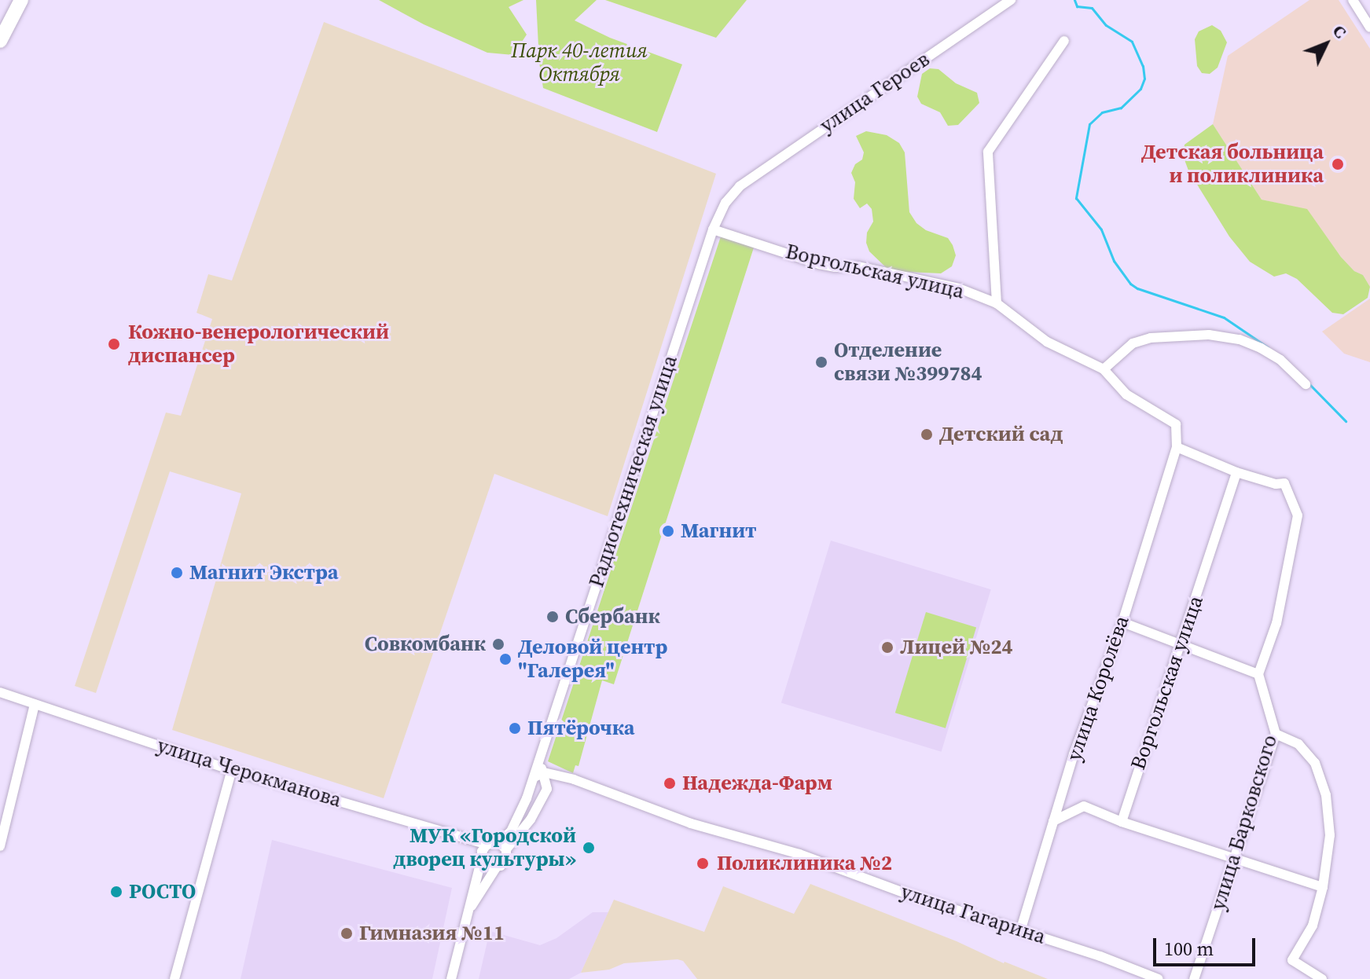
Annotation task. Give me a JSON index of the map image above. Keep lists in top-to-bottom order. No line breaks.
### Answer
{"streets":{"street":["улица Героев","Воргольская улица","Радиотехническая улица","улица Королёва","улица Черокманова","улица Барковского","улица Гагарина"]},"crossings":[["улица Героев","Радиотехническая улица"],["Воргольская улица","Радиотехническая улица"],["Воргольская улица","улица Королёва"],["Радиотехническая улица","улица Черокманова"],["улица Королёва","улица Гагарина"]],"parks":["Парк 40-летия Октября"],"places":["Детская больница и поликлиника","Кожно-венерологический диспансер","Отделение связи №399784","Детский сад","Магнит","Магнит Экстра","Сбербанк","Совкомбанк","Лицей №24","Деловой центр \"Галерея\"","Пятёрочка","Надежда-Фарм","МУК «Городской дворец культуры»","Поликлиника №2","РОСТО","Гимназия №11"],"scale_bar":"100 m","north":"top right"}
